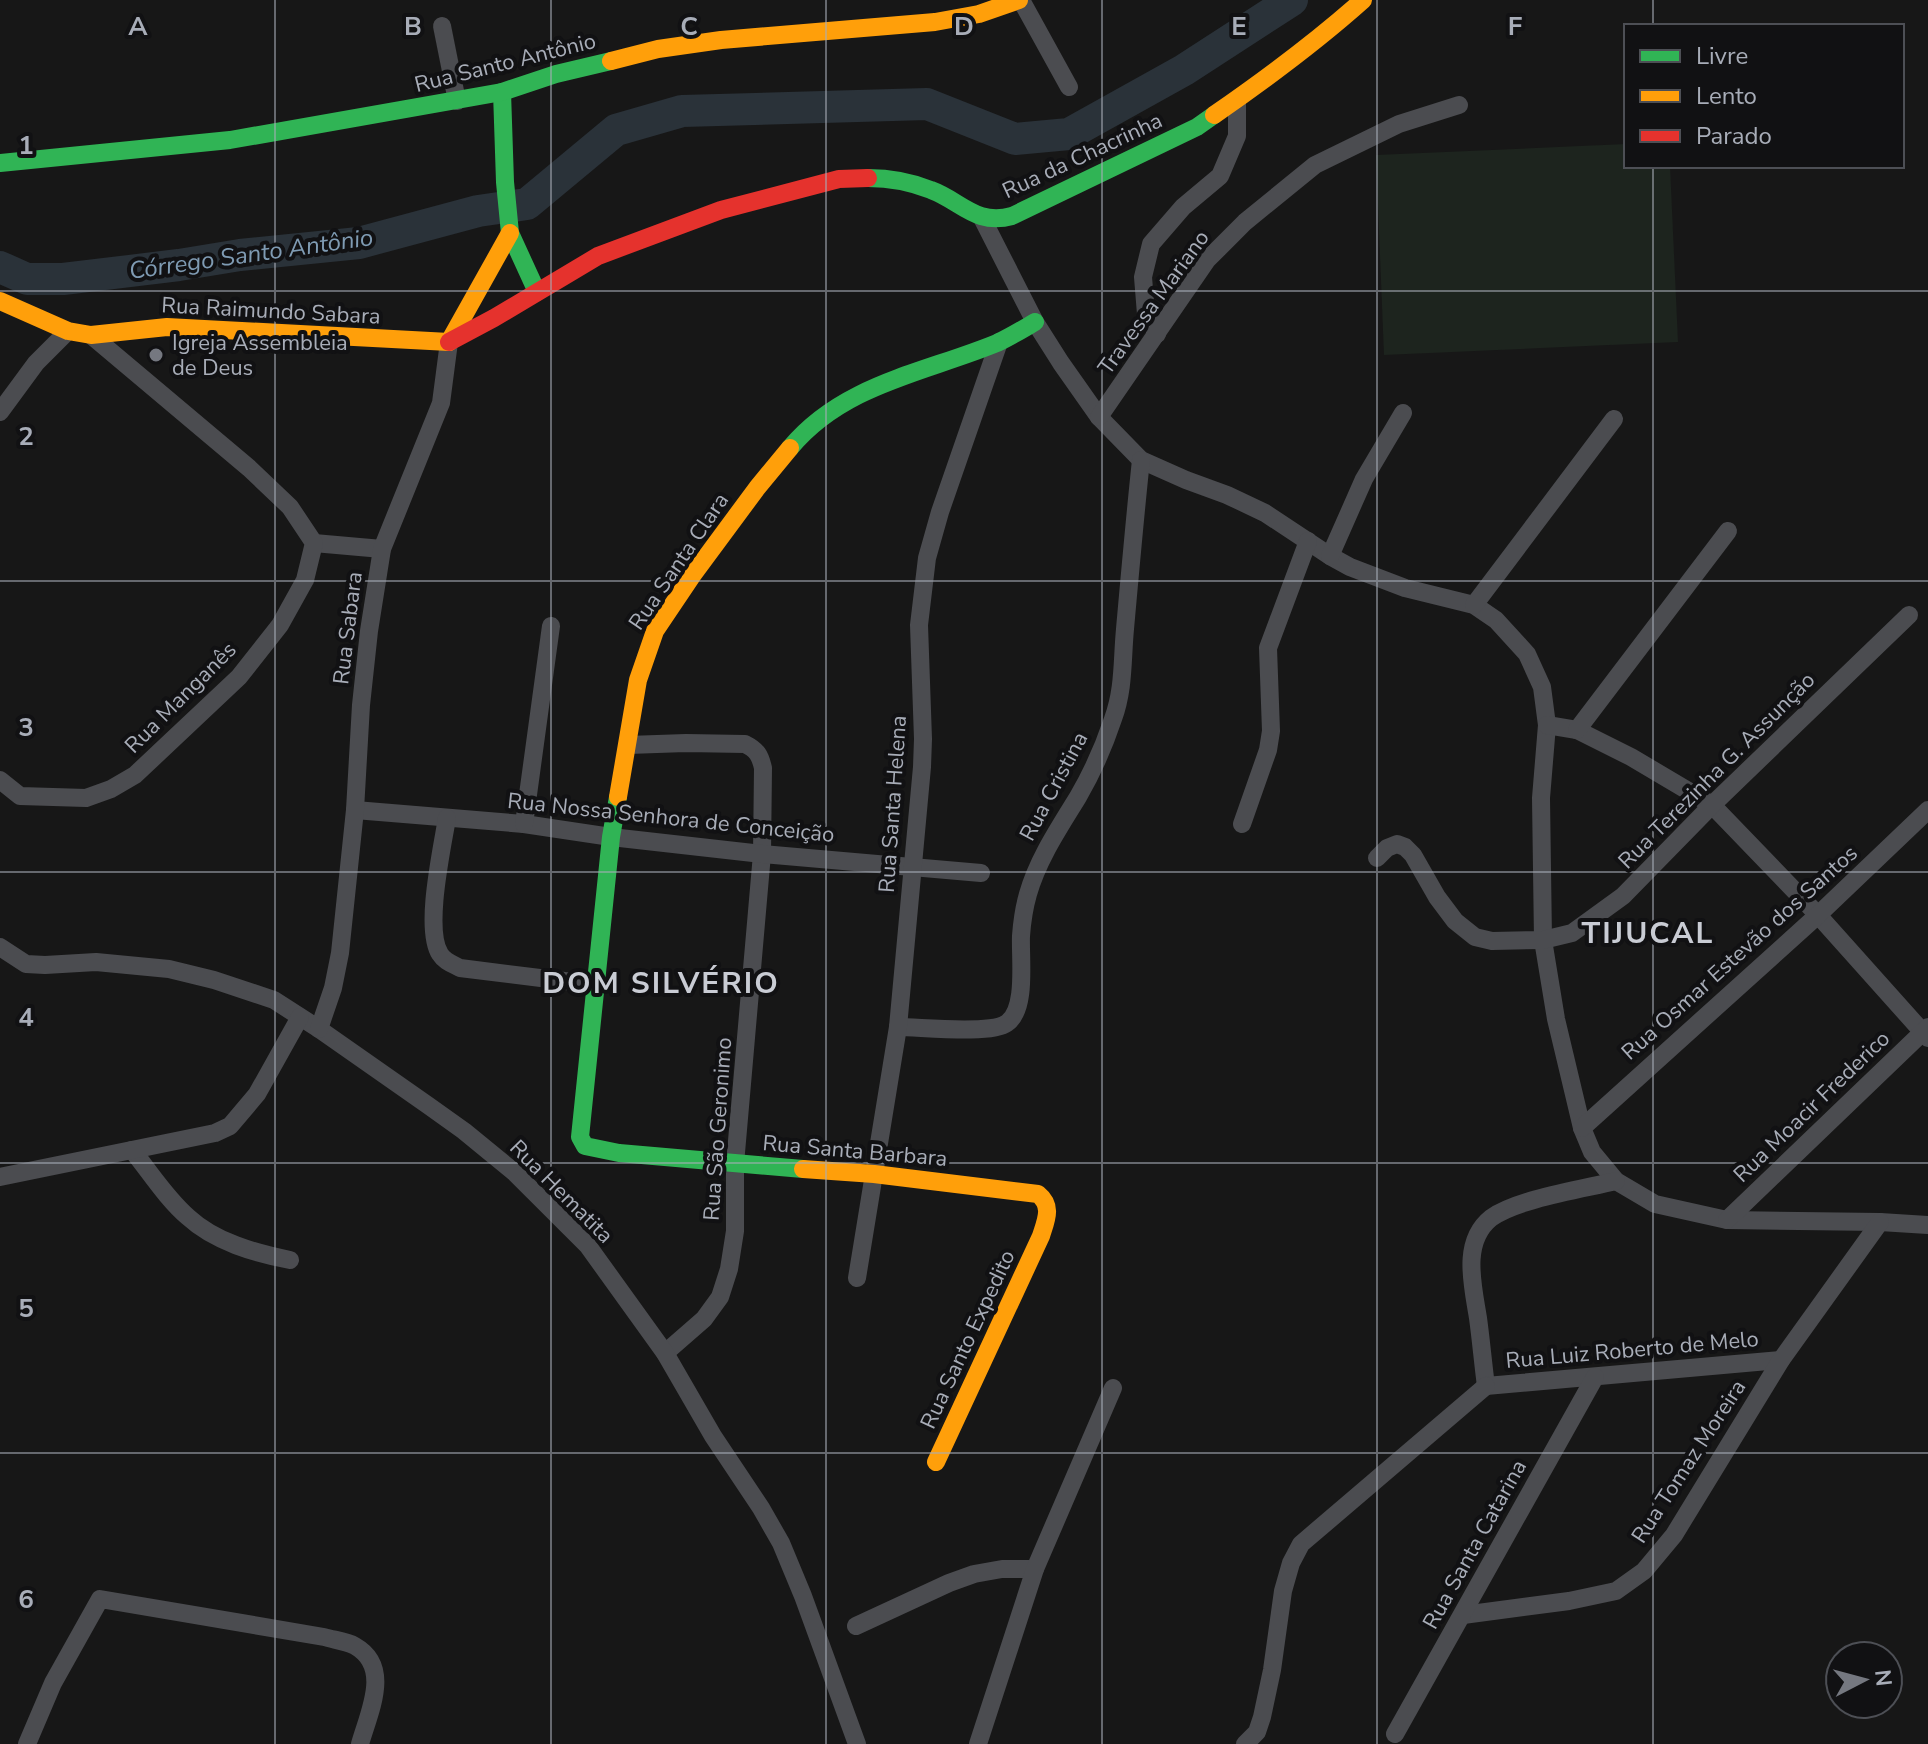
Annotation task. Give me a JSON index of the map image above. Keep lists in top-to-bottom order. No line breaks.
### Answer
{"streets":{"main road":["Rua Santo Antônio","Rua da Chacrinha","Rua Raimundo Sabara","Rua Santa Clara","Rua Santa Barbara","Rua Santo Expedito"],"street":["Travessa Mariano","Rua Sabara","Rua Manganês","Rua Terezinha G. Assunção","Rua Cristina","Rua Santa Helena","Rua Nossa Senhora de Conceição","Rua Osmar Estevão dos Santos","Rua Moacir Frederico","Rua São Geronimo","Rua Hematita","Rua Luiz Roberto de Melo","Rua Tomaz Moreira","Rua Santa Catarina"]},"crossings":[["Rua Raimundo Sabara","Rua Sabara"],["Rua Santa Clara","Rua Santa Helena"],["Rua Santa Clara","Rua Nossa Senhora de Conceição"],["Rua Santa Clara","Rua São Geronimo"],["Rua Santa Clara","Rua Santa Barbara"],["Rua Sabara","Rua Nossa Senhora de Conceição"],["Rua Sabara","Rua Hematita"],["Rua Cristina","Rua Santa Helena"],["Rua Santa Helena","Rua Nossa Senhora de Conceição"],["Rua Santa Helena","Rua Santa Barbara"],["Rua Nossa Senhora de Conceição","Rua São Geronimo"],["Rua São Geronimo","Rua Santa Barbara"],["Rua São Geronimo","Rua Hematita"],["Rua Santa Barbara","Rua Santo Expedito"],["Rua Luiz Roberto de Melo","Rua Tomaz Moreira"],["Rua Luiz Roberto de Melo","Rua Santa Catarina"],["Rua Tomaz Moreira","Rua Santa Catarina"]],"districts":["TIJUCAL","DOM SILVÉRIO"],"water":["Córrego Santo Antônio"],"places":["Igreja Assembleia de Deus"],"legend":["Livre","Lento","Parado"],"north":"right","grid":{"columns":["A","B","C","D","E","F"],"rows":["1","2","3","4","5","6"]}}
